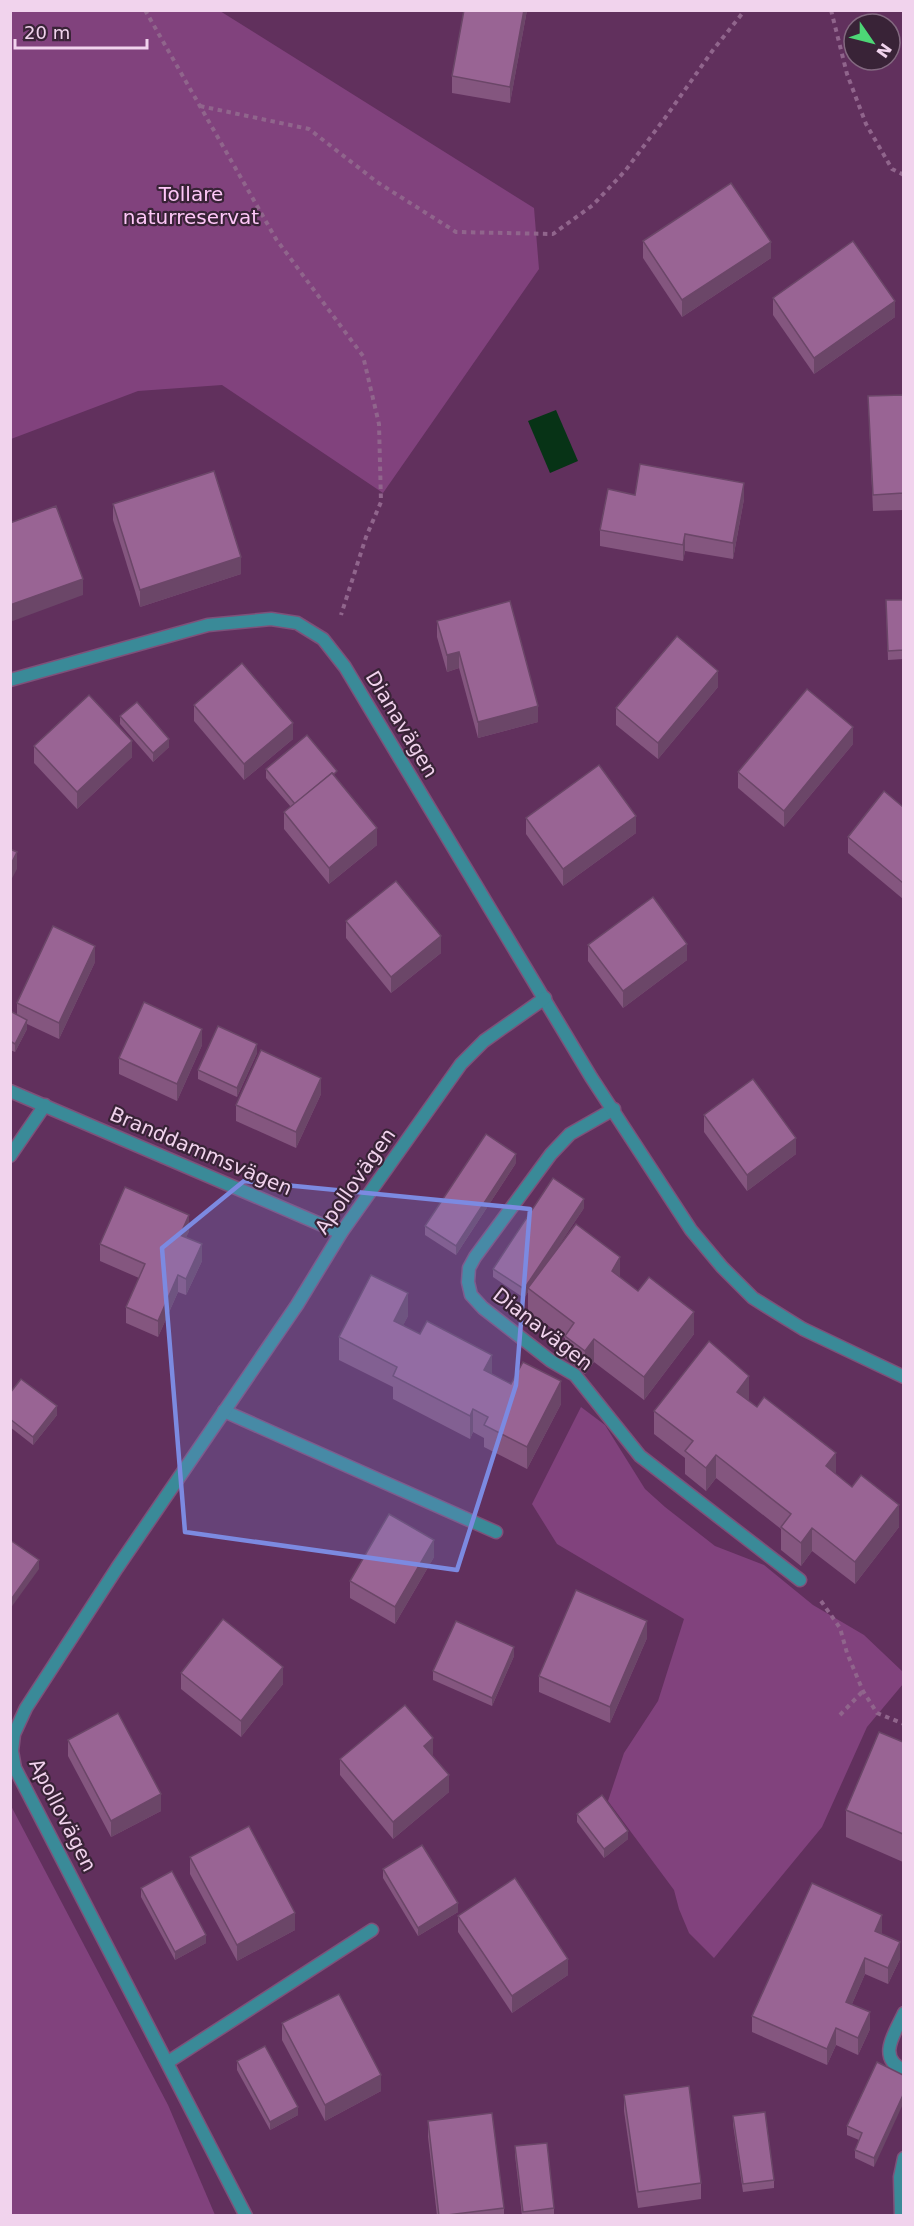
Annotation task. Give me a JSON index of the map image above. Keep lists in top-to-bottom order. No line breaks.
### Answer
{"streets":{"street":["Dianavägen","Branddammsvägen","Apollovägen"]},"crossings":[["Dianavägen","Apollovägen"],["Branddammsvägen","Apollovägen"]],"parks":["Tollare naturreservat"],"scale_bar":"20 m","north":"bottom right"}
